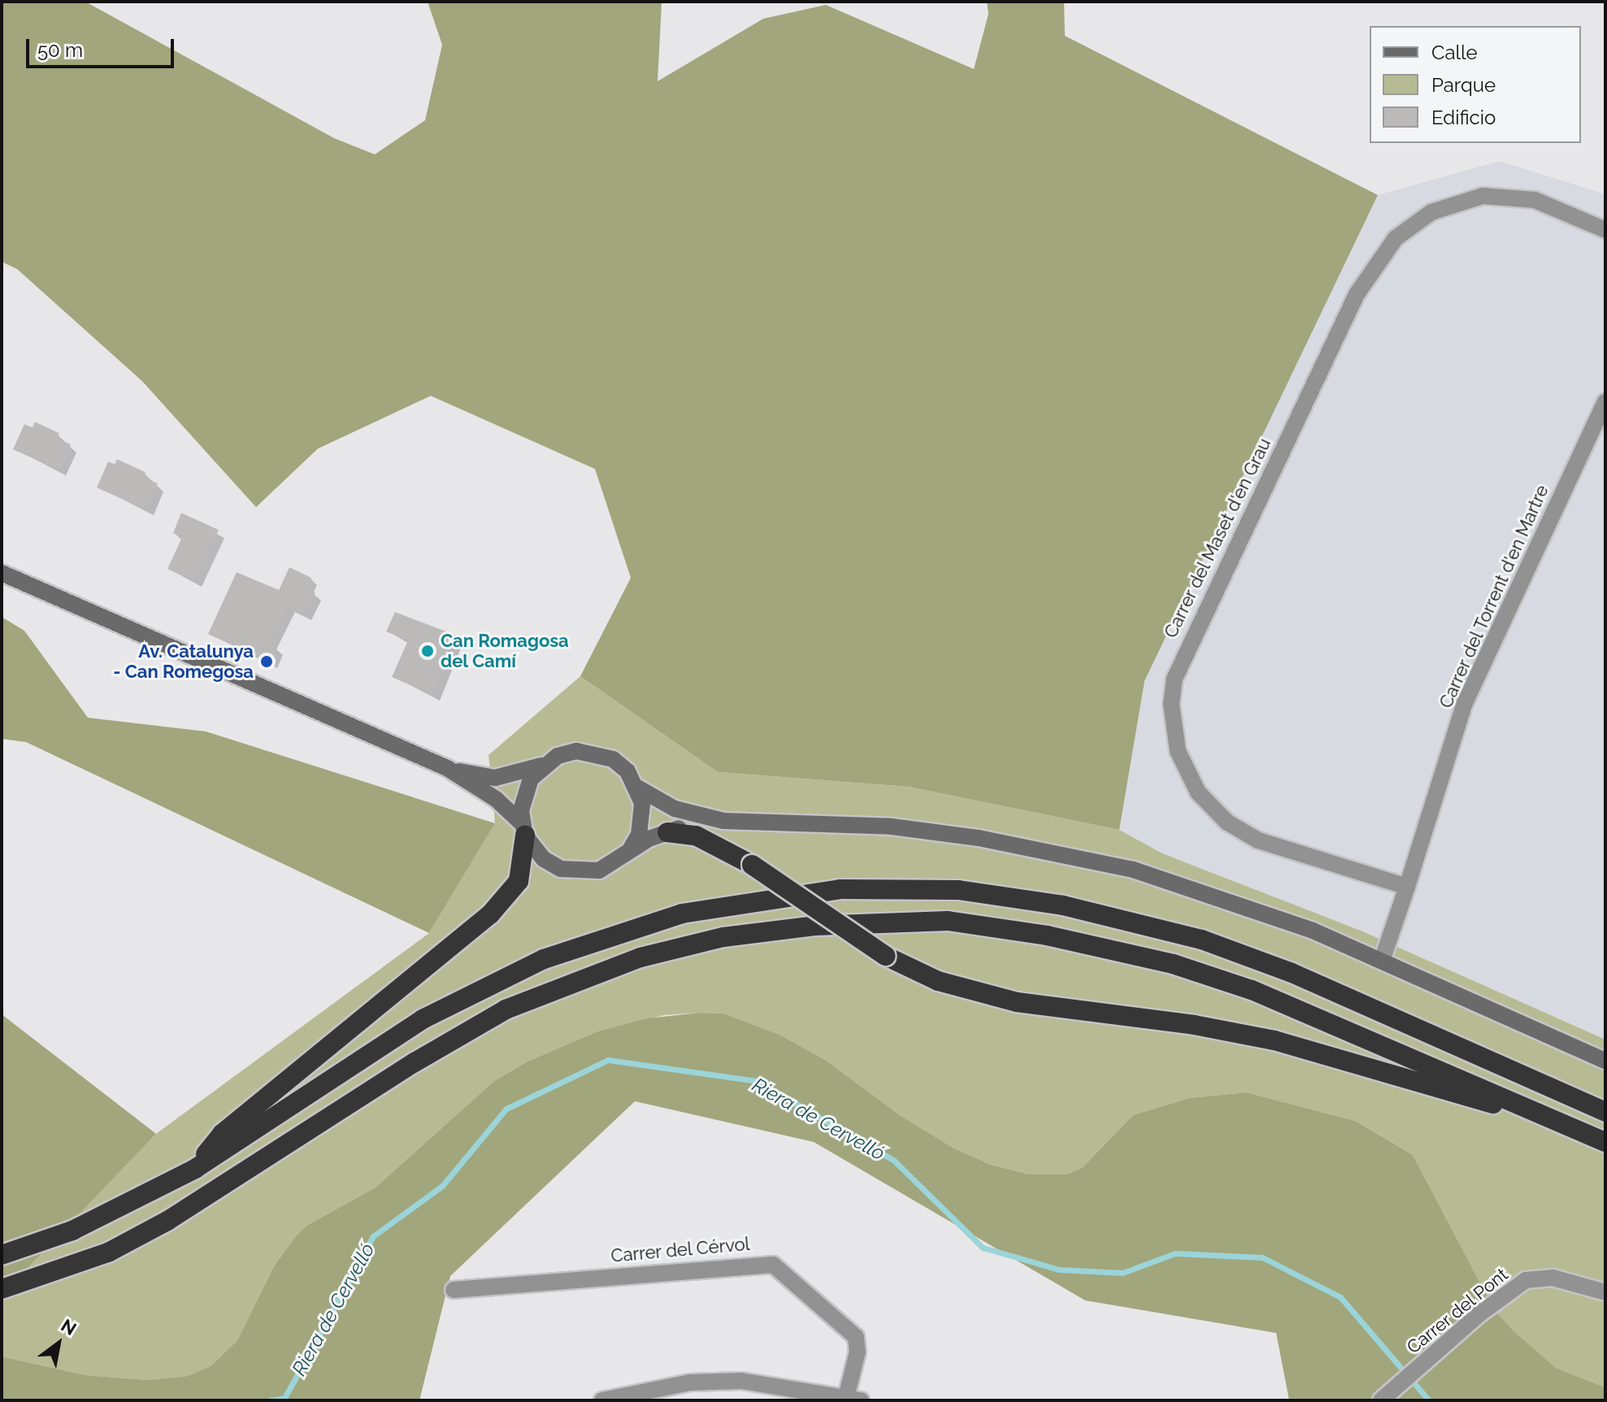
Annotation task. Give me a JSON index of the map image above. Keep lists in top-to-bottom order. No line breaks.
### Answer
{"streets":{"street":["Carrer del Maset d'en Grau","Carrer del Torrent d'en Martre","Carrer del Cérvol","Carrer del Pont"]},"crossings":[["Carrer del Maset d'en Grau","Carrer del Torrent d'en Martre"]],"water":["Riera de Cervelló"],"places":["Can Romagosa del Camí","Av. Catalunya - Can Romegosa"],"legend":["Calle","Parque","Edificio"],"scale_bar":"50 m","north":"top right"}
